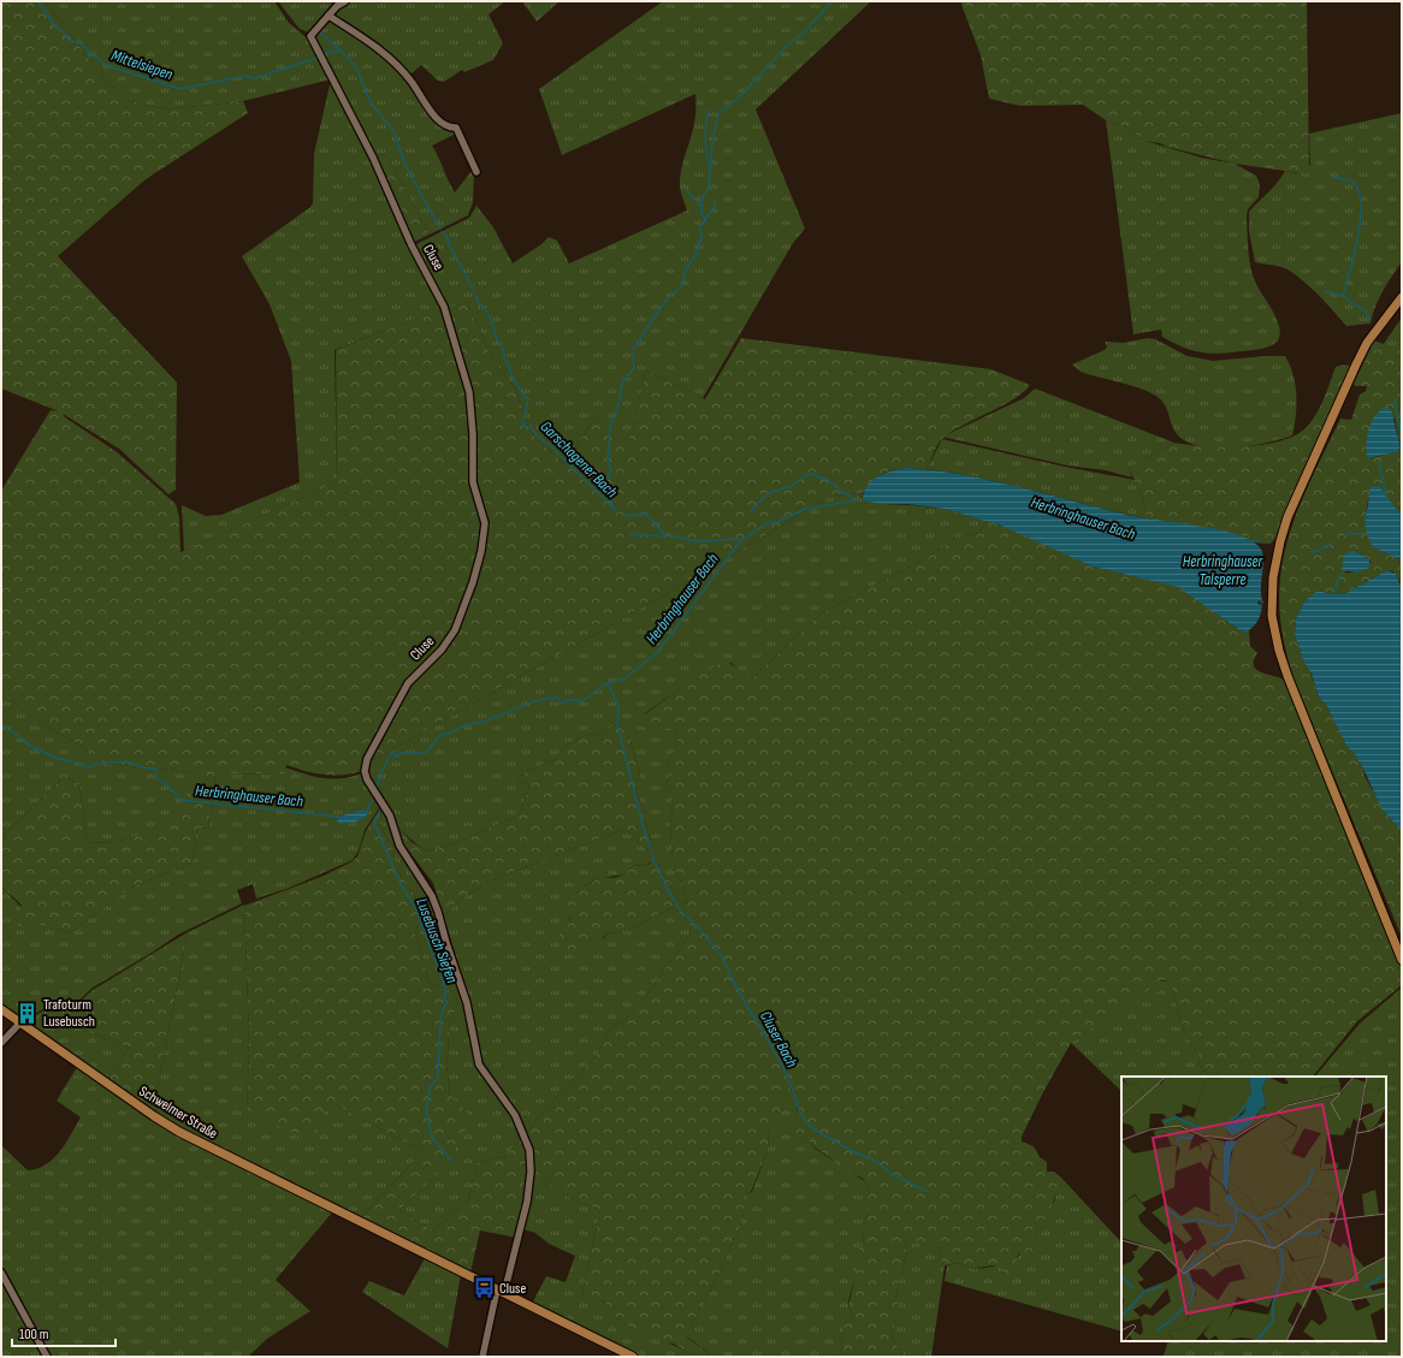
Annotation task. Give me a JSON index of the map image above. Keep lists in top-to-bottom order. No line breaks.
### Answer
{"streets":{"main road":["Schwelmer Straße"],"street":["Cluse"]},"crossings":[["Cluse","Schwelmer Straße"]],"water":["Mittelsiepen","Garschagener Bach","Herbringhauser Bach","Herbringhauser Talsperre","Lusebusch Siefen","Cluser Bach"],"places":{"building":["Trafoturm Lusebusch"],"bus stop":["Cluse"]},"scale_bar":"100 m"}
